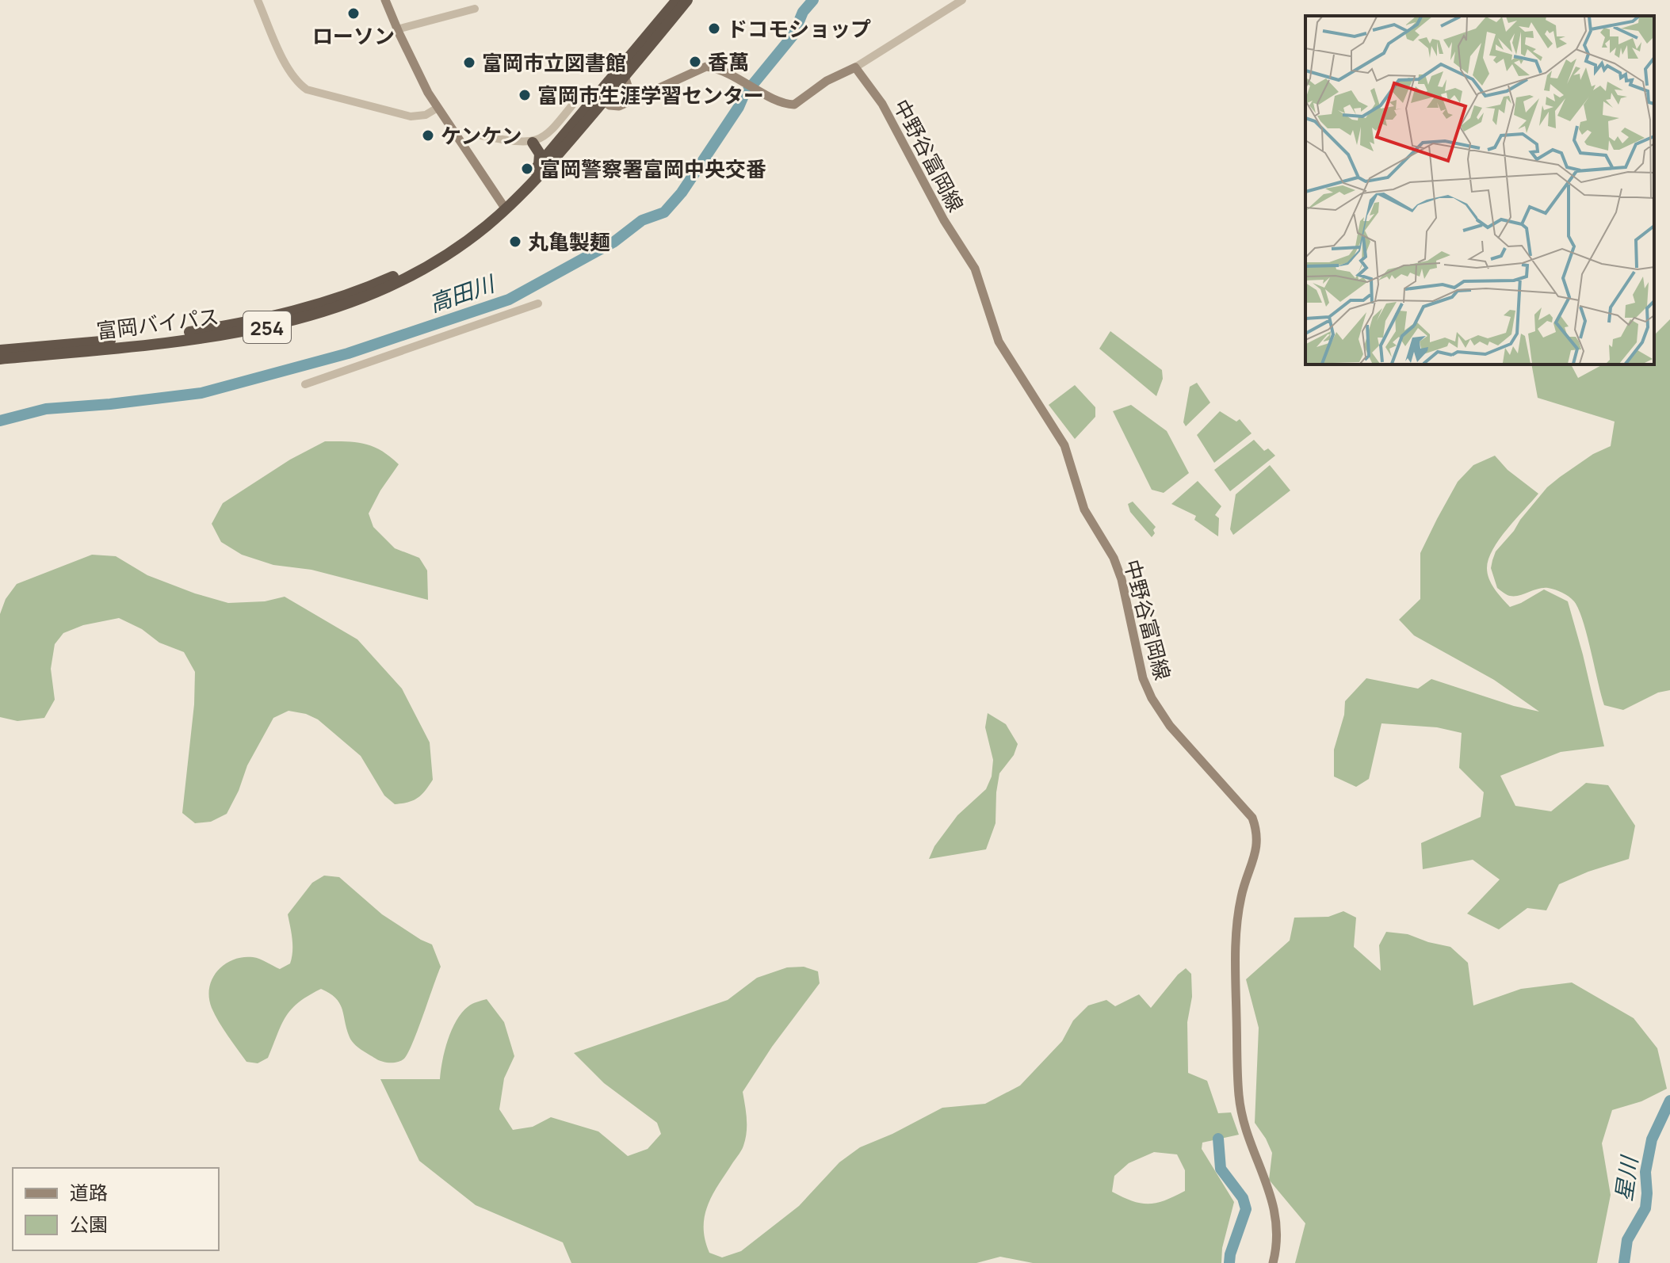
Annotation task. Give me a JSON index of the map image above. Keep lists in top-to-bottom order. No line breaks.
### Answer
{"streets":{"highway":["富岡バイパス","254"],"main road":["中野谷富岡線"]},"water":["高田川","星川"],"places":["ローソン","ドコモショップ","香萬","富岡市立図書館","富岡市生涯学習センター","ケンケン","富岡警察署富岡中央交番","丸亀製麺"],"legend":["道路","公園"]}
